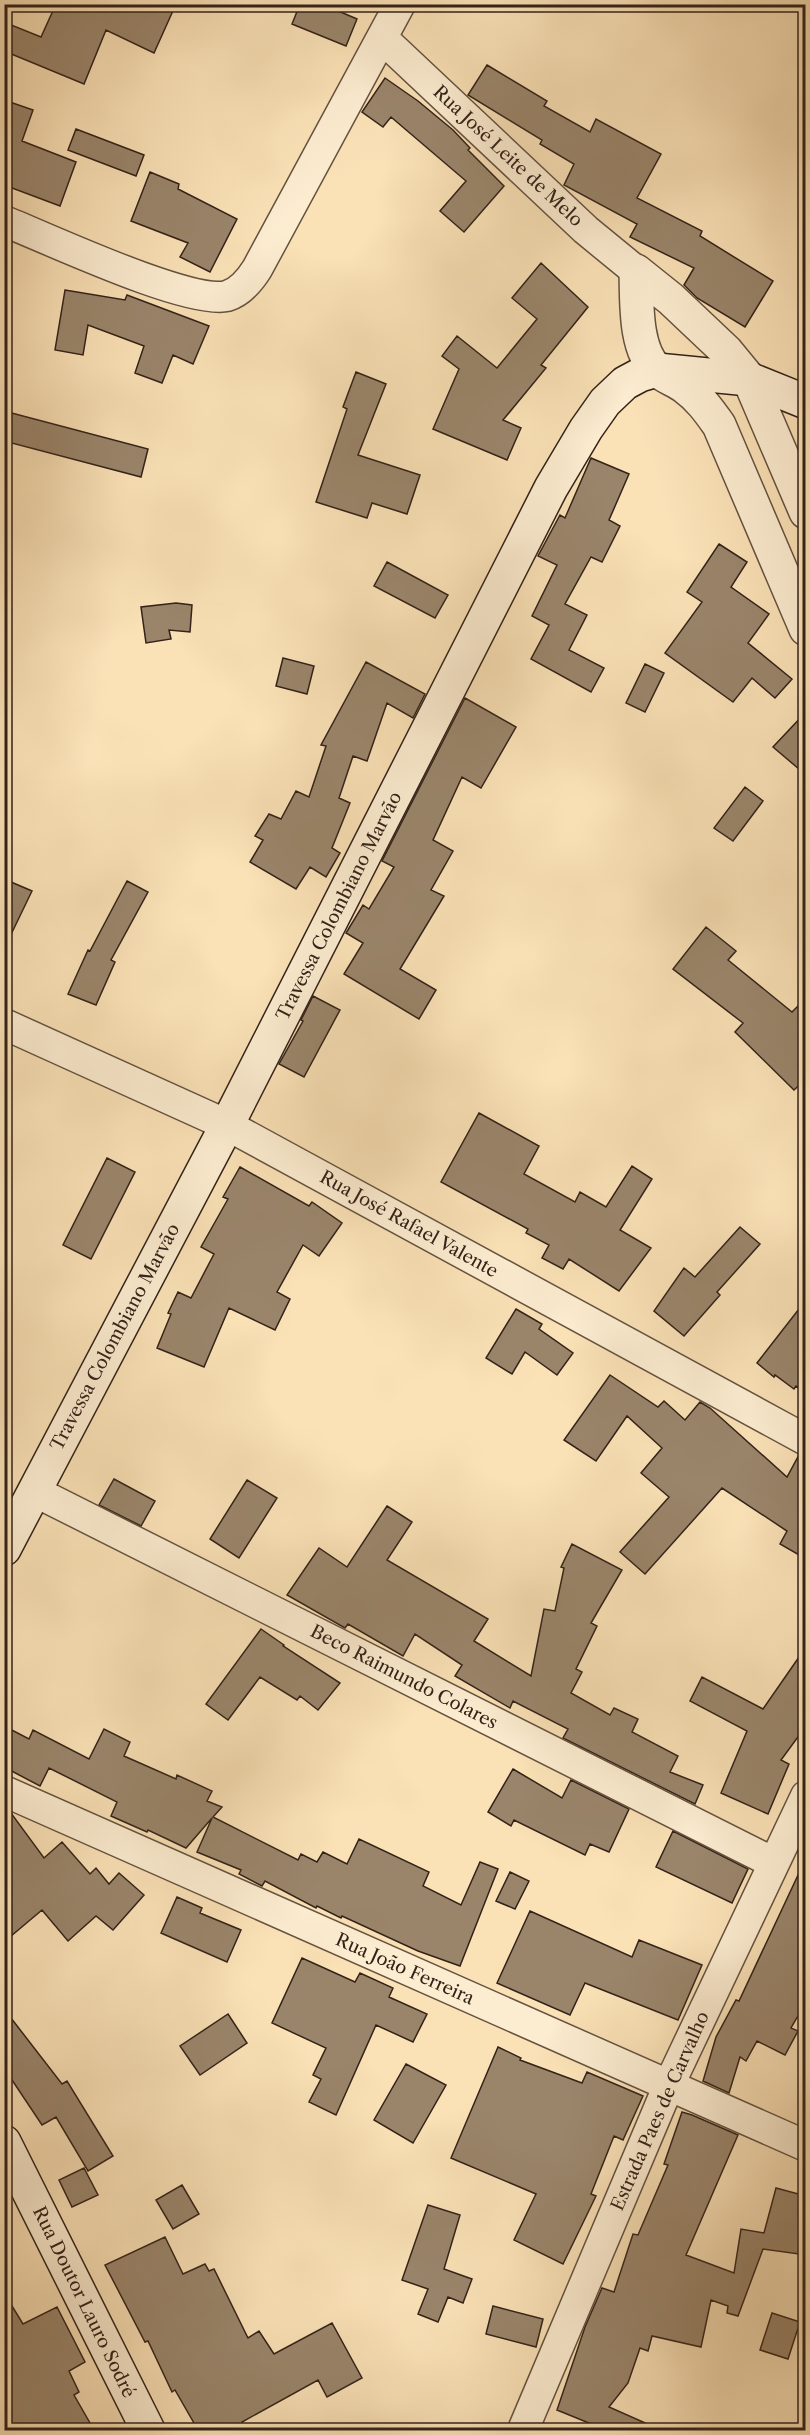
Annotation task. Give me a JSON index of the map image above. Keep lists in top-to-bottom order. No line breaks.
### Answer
{"streets":{"main road":["Travessa Colombiano Marvão","Rua Doutor Lauro Sodré"],"street":["Rua José Leite de Melo","Rua José Rafael Valente","Beco Raimundo Colares","Rua João Ferreira","Estrada Paes de Carvalho"]},"crossings":[["Travessa Colombiano Marvão","Rua José Rafael Valente"],["Travessa Colombiano Marvão","Beco Raimundo Colares"],["Beco Raimundo Colares","Estrada Paes de Carvalho"],["Rua João Ferreira","Estrada Paes de Carvalho"]]}
